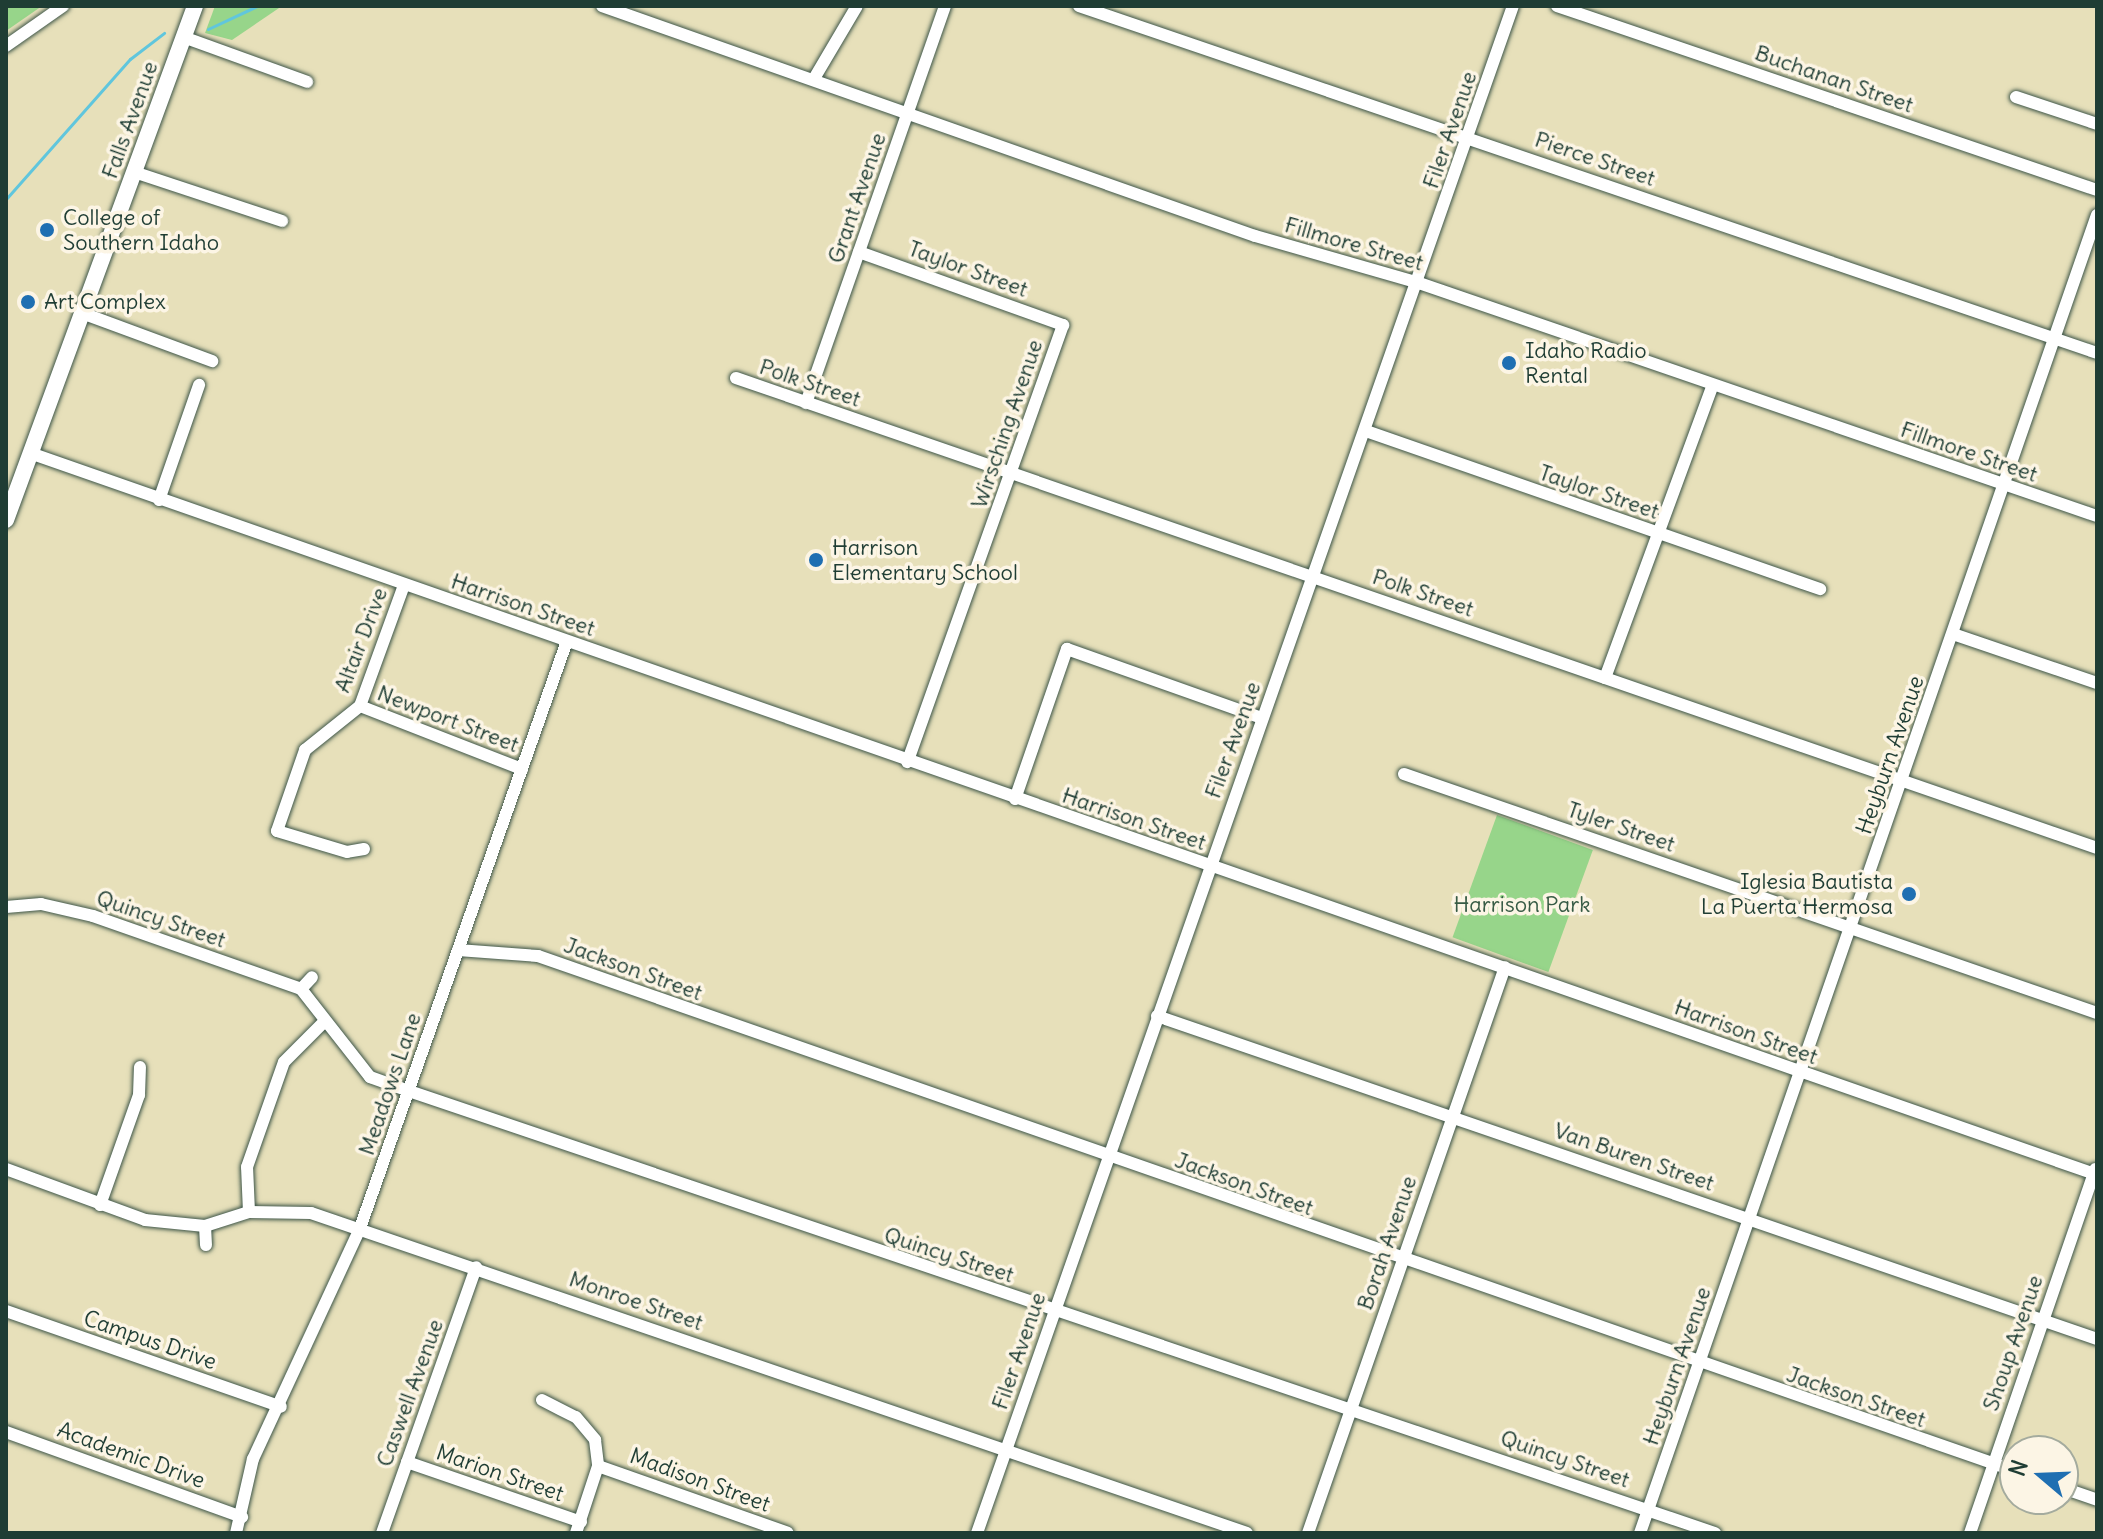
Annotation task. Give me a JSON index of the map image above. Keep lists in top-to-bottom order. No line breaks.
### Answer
{"streets":{"main road":["Falls Avenue"],"street":["Buchanan Street","Filer Avenue","Pierce Street","Grant Avenue","Fillmore Street","Taylor Street","Polk Street","Wirsching Avenue","Harrison Street","Altair Drive","Newport Street","Heyburn Avenue","Tyler Street","Quincy Street","Jackson Street","Meadows Lane","Van Buren Street","Borah Avenue","Monroe Street","Campus Drive","Shoup Avenue","Caswell Avenue","Academic Drive","Marion Street","Madison Street"]},"crossings":[["Falls Avenue","Harrison Street"],["Filer Avenue","Pierce Street"],["Filer Avenue","Fillmore Street"],["Filer Avenue","Taylor Street"],["Filer Avenue","Polk Street"],["Filer Avenue","Harrison Street"],["Filer Avenue","Quincy Street"],["Filer Avenue","Jackson Street"],["Filer Avenue","Van Buren Street"],["Filer Avenue","Monroe Street"],["Pierce Street","Heyburn Avenue"],["Grant Avenue","Fillmore Street"],["Grant Avenue","Taylor Street"],["Grant Avenue","Polk Street"],["Fillmore Street","Heyburn Avenue"],["Taylor Street","Wirsching Avenue"],["Polk Street","Wirsching Avenue"],["Polk Street","Heyburn Avenue"],["Wirsching Avenue","Harrison Street"],["Harrison Street","Altair Drive"],["Harrison Street","Heyburn Avenue"],["Harrison Street","Meadows Lane"],["Harrison Street","Borah Avenue"],["Harrison Street","Shoup Avenue"],["Altair Drive","Newport Street"],["Newport Street","Meadows Lane"],["Heyburn Avenue","Tyler Street"],["Heyburn Avenue","Quincy Street"],["Heyburn Avenue","Jackson Street"],["Heyburn Avenue","Van Buren Street"],["Quincy Street","Meadows Lane"],["Quincy Street","Borah Avenue"],["Jackson Street","Meadows Lane"],["Jackson Street","Borah Avenue"],["Jackson Street","Shoup Avenue"],["Meadows Lane","Monroe Street"],["Meadows Lane","Campus Drive"],["Meadows Lane","Academic Drive"],["Van Buren Street","Borah Avenue"],["Van Buren Street","Shoup Avenue"],["Monroe Street","Caswell Avenue"],["Caswell Avenue","Marion Street"]],"parks":["Harrison Park"],"places":["College of Southern Idaho","Art Complex","Idaho Radio Rental","Harrison Elementary School","Iglesia Bautista La Puerta Hermosa"],"north":"left"}
